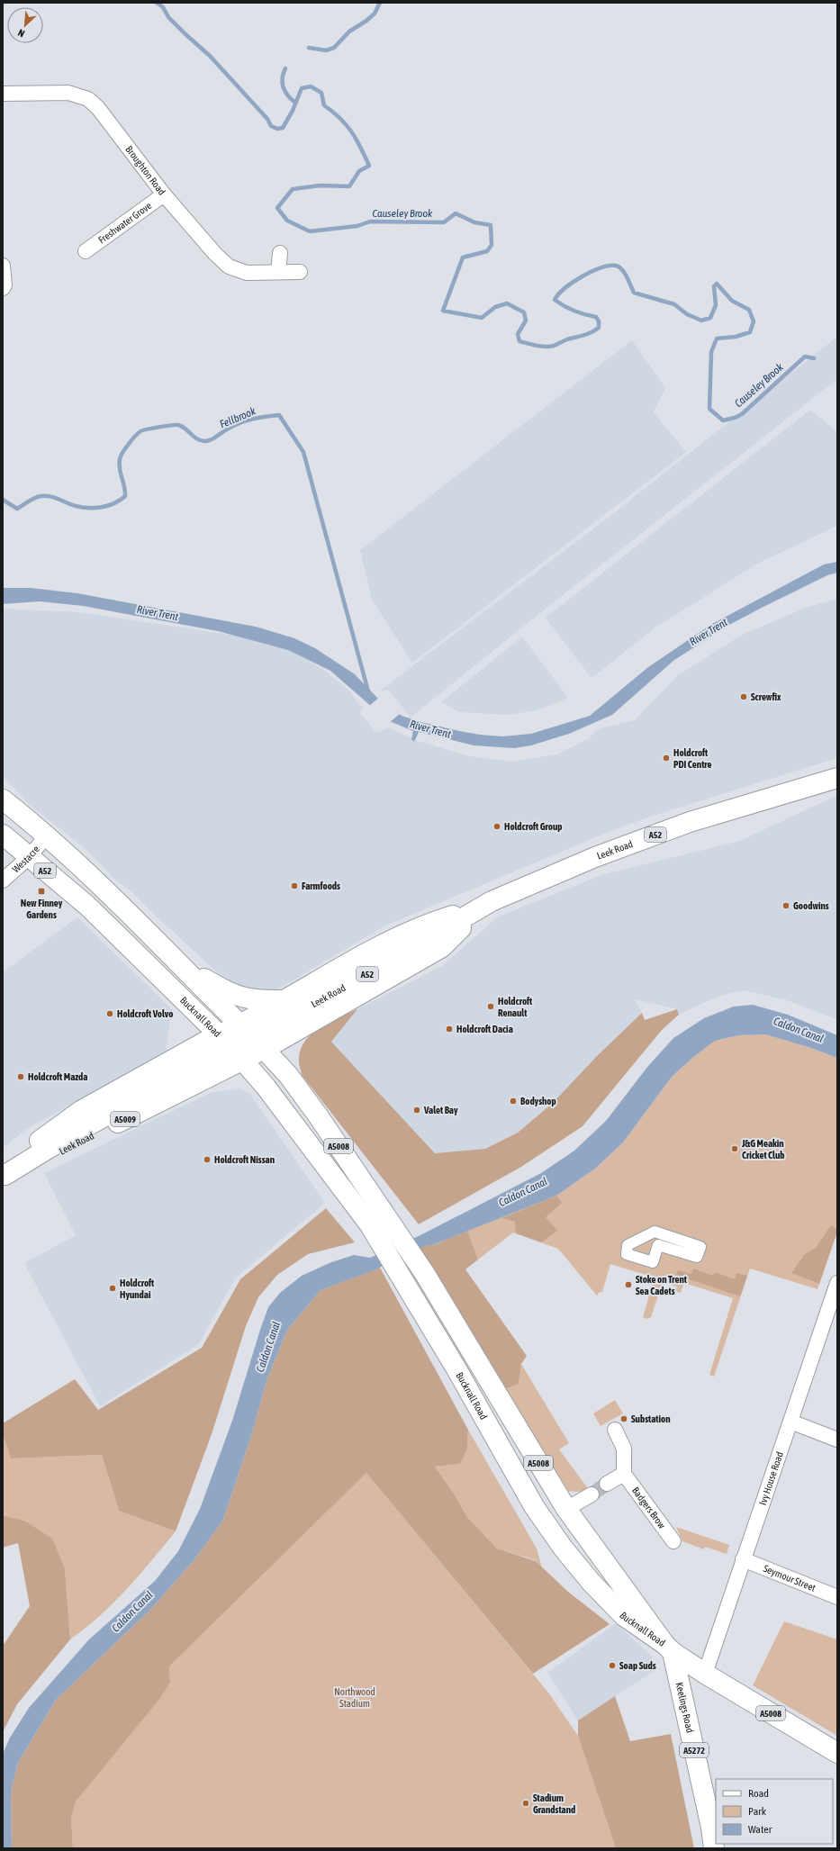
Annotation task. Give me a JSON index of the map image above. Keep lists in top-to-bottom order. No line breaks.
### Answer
{"streets":{"main road":["A52","Leek Road","Bucknall Road","A5009","A5008","Keelings Road","A5272"],"street":["Broughton Road","Freshwater Grove","Westacre","Ivy House Road","Badgers Brow","Seymour Street"]},"crossings":[["Broughton Road","Freshwater Grove"],["A52","Leek Road"],["A52","Westacre"],["Leek Road","Bucknall Road"],["Leek Road","A5009"],["Leek Road","A5008"],["Westacre","Bucknall Road"],["Bucknall Road","A5009"],["Bucknall Road","A5008"],["Bucknall Road","Keelings Road"],["A5008","Ivy House Road"],["A5008","Keelings Road"],["Ivy House Road","Seymour Street"]],"water":["Causeley Brook","Fellbrook","River Trent","Caldon Canal"],"parks":["Northwood Stadium"],"places":{"other":["Screwfix","Holdcroft PDI Centre","Holdcroft Group","Farmfoods","Goodwins","Holdcroft Renault","Holdcroft Volvo","Holdcroft Dacia","Holdcroft Mazda","Bodyshop","Valet Bay","J&G Meakin Cricket Club","Holdcroft Nissan","Stoke on Trent Sea Cadets","Holdcroft Hyundai","Substation","Soap Suds","Stadium Grandstand"],"transit":["New Finney Gardens"]},"legend":["Road","Park","Water"],"north":"bottom left"}
